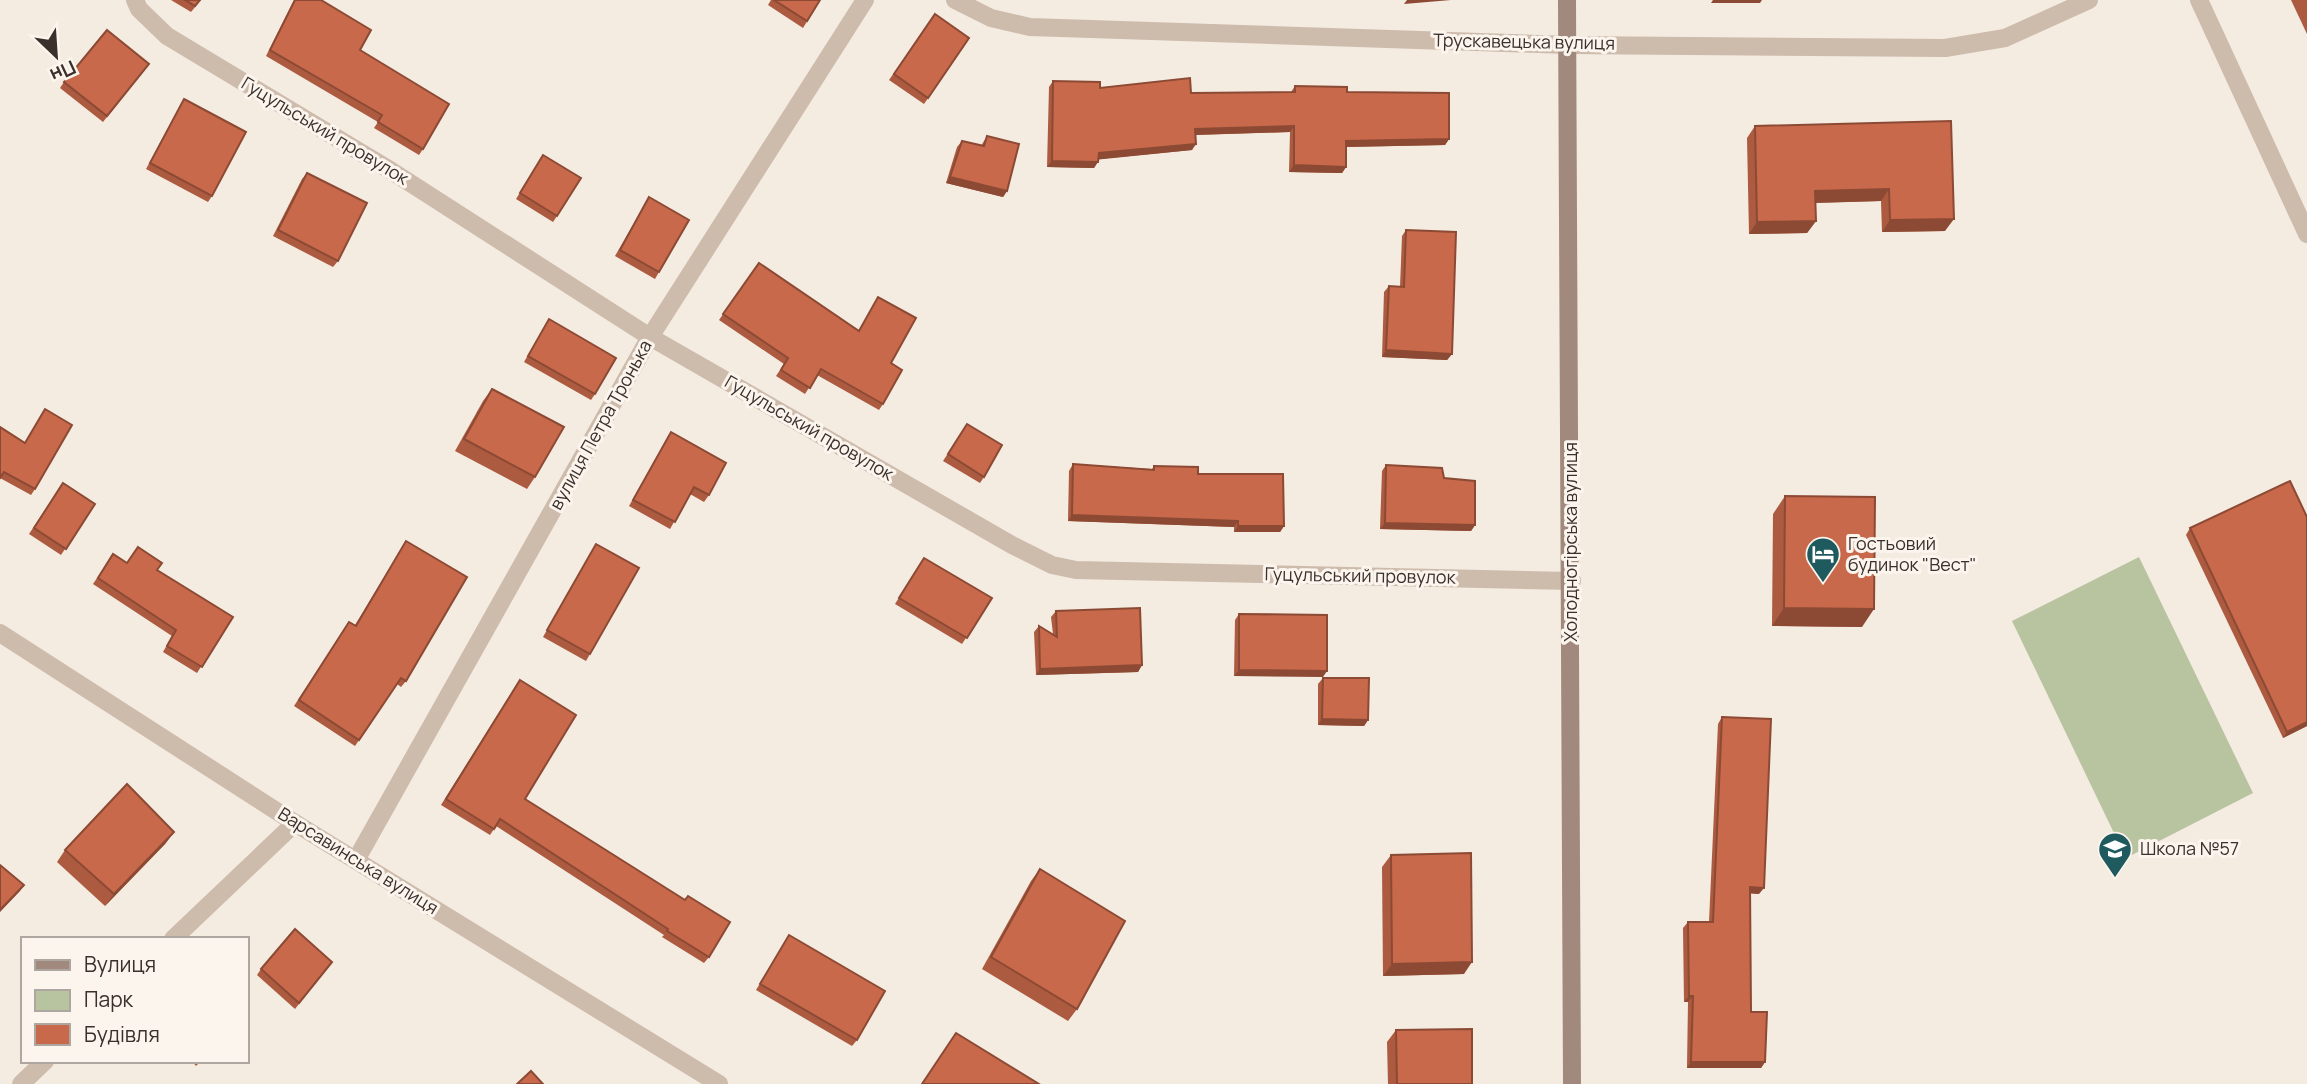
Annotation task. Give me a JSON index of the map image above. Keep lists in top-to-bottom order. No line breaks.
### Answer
{"streets":{"main road":["Холодногірська вулиця"],"street":["Трускавецька вулиця","Гуцульський провулок","вулиця Петра Тронька","Варсавинська вулиця"]},"crossings":[["Трускавецька вулиця","Холодногірська вулиця"],["Гуцульський провулок","вулиця Петра Тронька"],["Гуцульський провулок","Холодногірська вулиця"],["вулиця Петра Тронька","Варсавинська вулиця"]],"places":{"hotel":["Гостьовий будинок \"Вест\""],"school or university":["Школа №57"]},"legend":["Вулиця","Парк","Будівля"],"north":"bottom right"}
